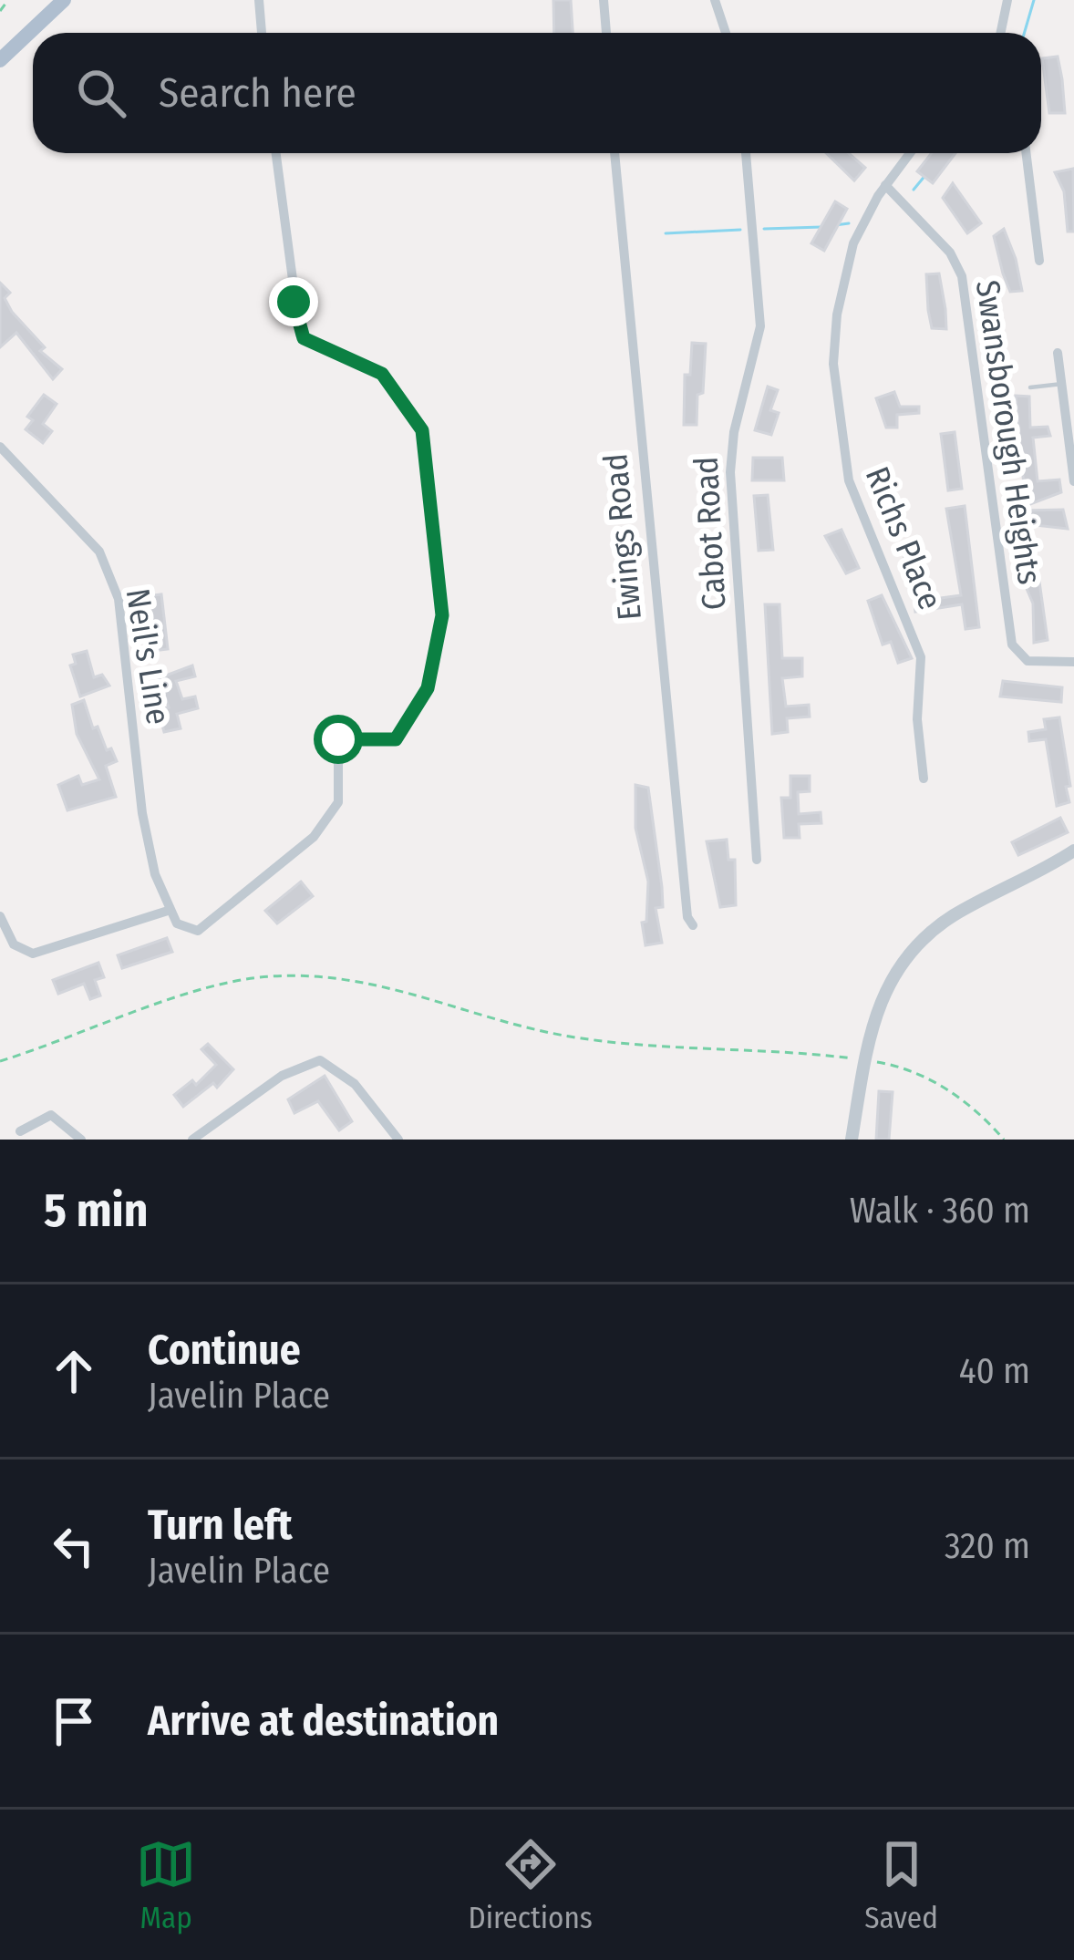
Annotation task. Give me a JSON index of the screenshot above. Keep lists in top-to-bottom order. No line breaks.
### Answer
{"streets":{"street":["Swansborough Heights","Cabot Road","Ewings Road","Richs Place","Neil's Line"]},"crossings":[["Swansborough Heights","Richs Place"]],"page":{"search":"Search here","heading":["5 min","Walk · 360 m"],"list":[["Continue","Javelin Place","40 m"],["Turn left","Javelin Place","320 m"],"Arrive at destination"],"nav":["Map","Directions","Saved"]}}
